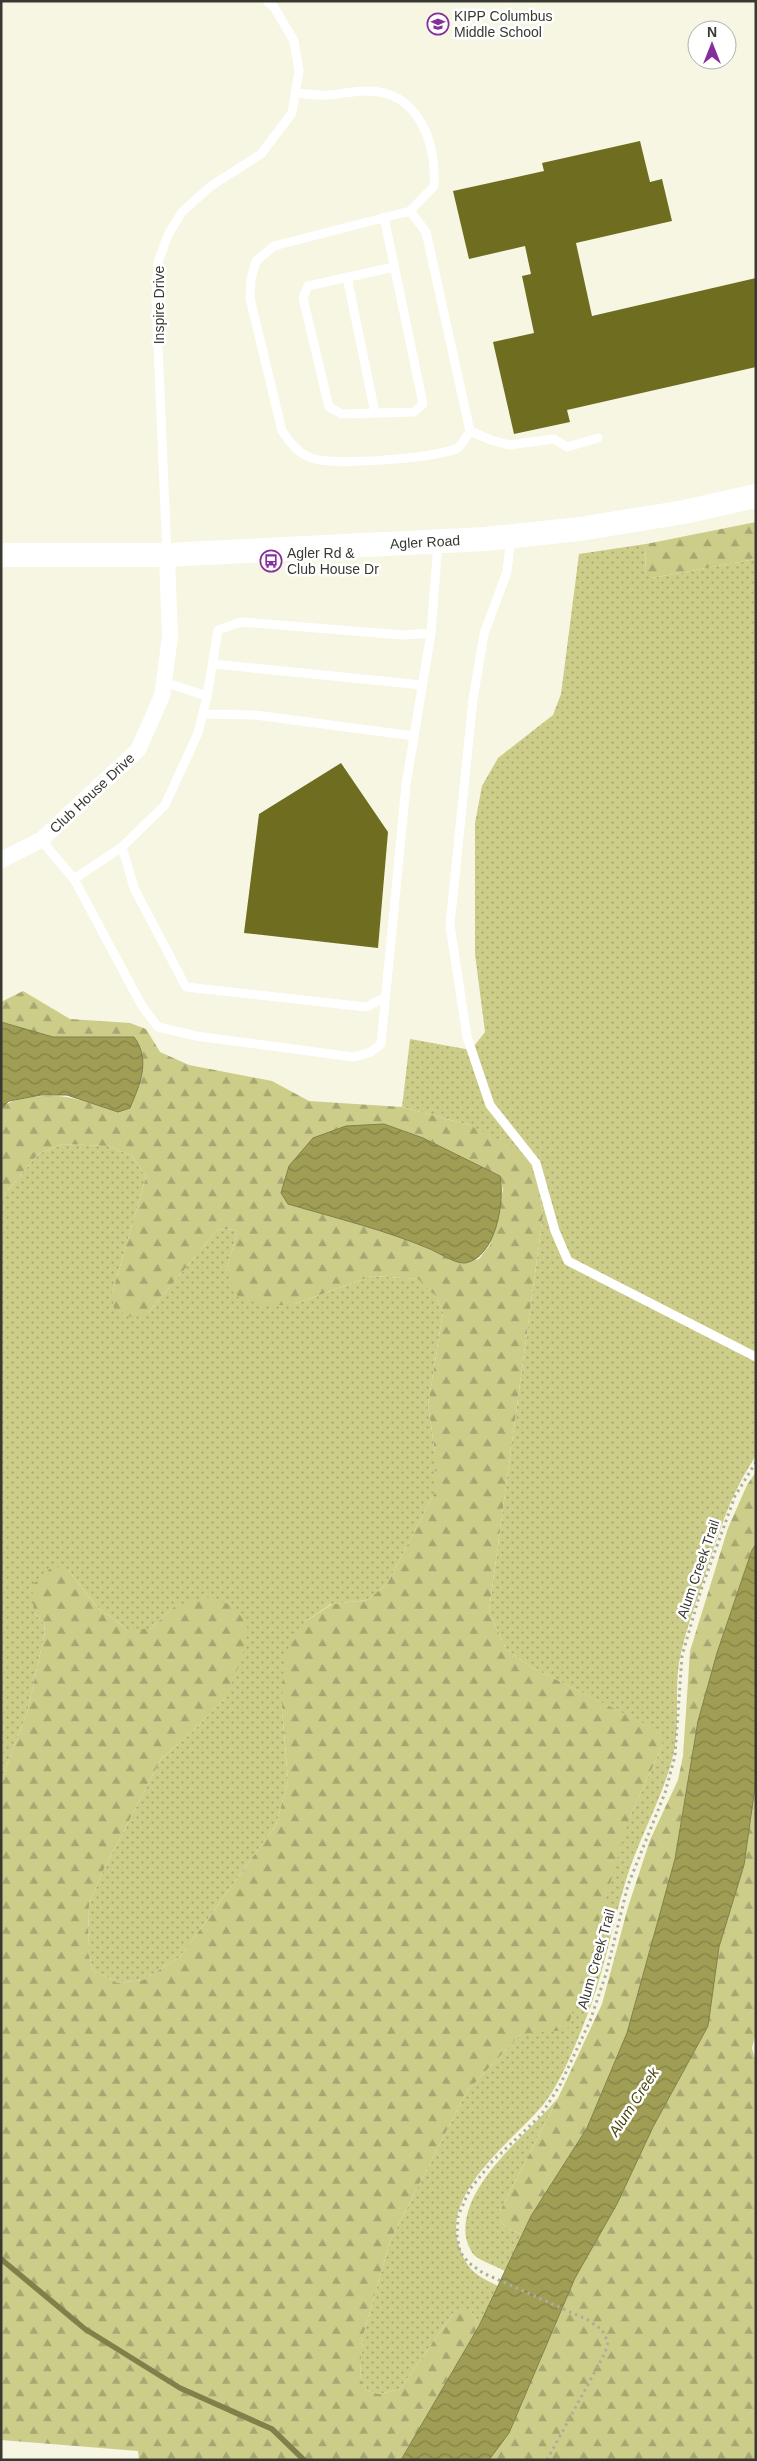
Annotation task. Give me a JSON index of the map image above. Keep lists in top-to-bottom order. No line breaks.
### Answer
{"streets":{"main road":["Agler Road"],"street":["Club House Drive"],"lane":["Inspire Drive"],"path":["Alum Creek Trail"]},"crossings":[["Inspire Drive","Agler Road"],["Inspire Drive","Club House Drive"],["Agler Road","Club House Drive"]],"water":["Alum Creek"],"places":{"school or university":["KIPP Columbus Middle School"],"bus stop":["Agler Rd & Club House Dr"]},"north":"top"}
